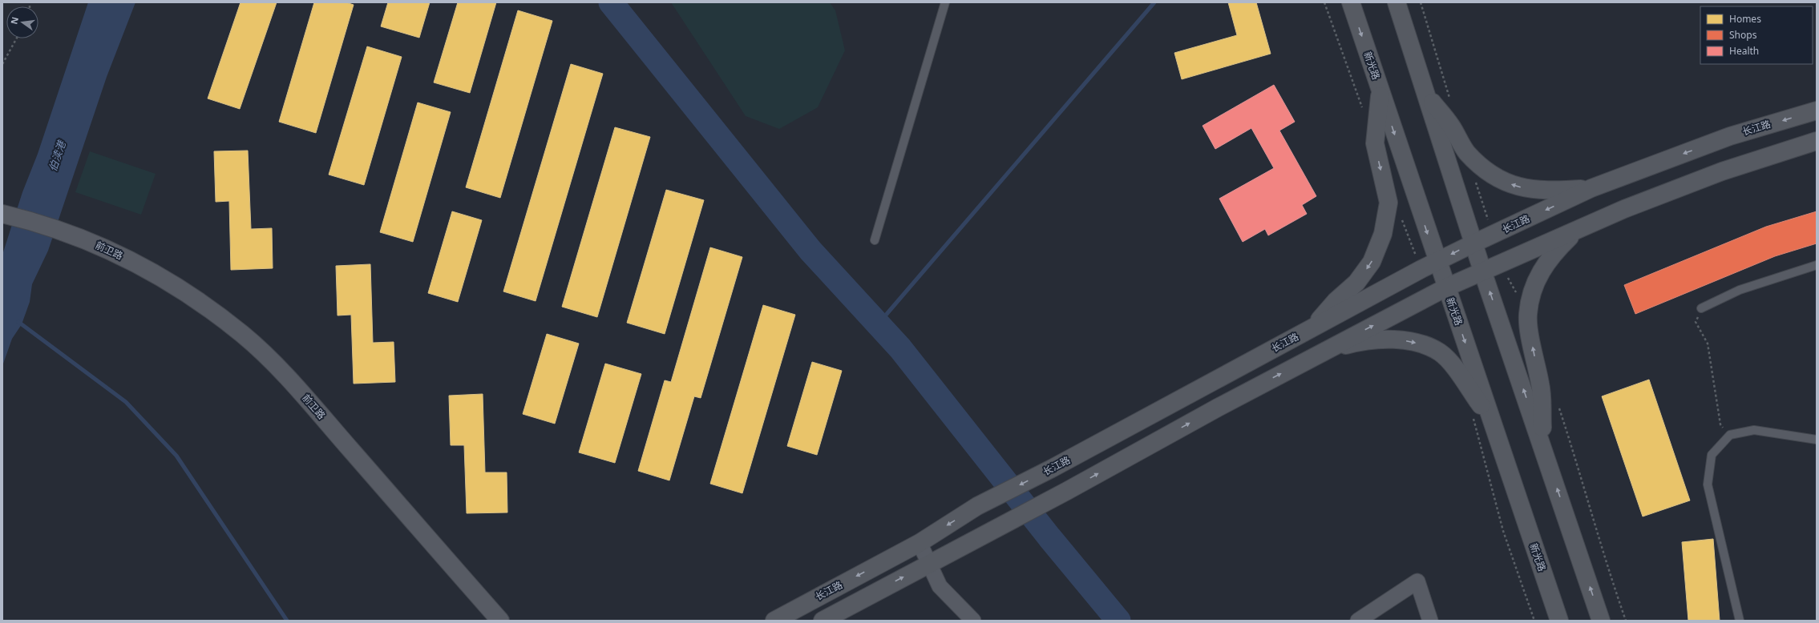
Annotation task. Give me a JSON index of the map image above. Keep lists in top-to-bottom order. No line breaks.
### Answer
{"streets":{"main road":["新光路","长江路"],"street":["前卫路"]},"crossings":[["新光路","长江路"]],"water":["伯渎港"],"legend":["Homes","Shops","Health"],"north":"left"}
